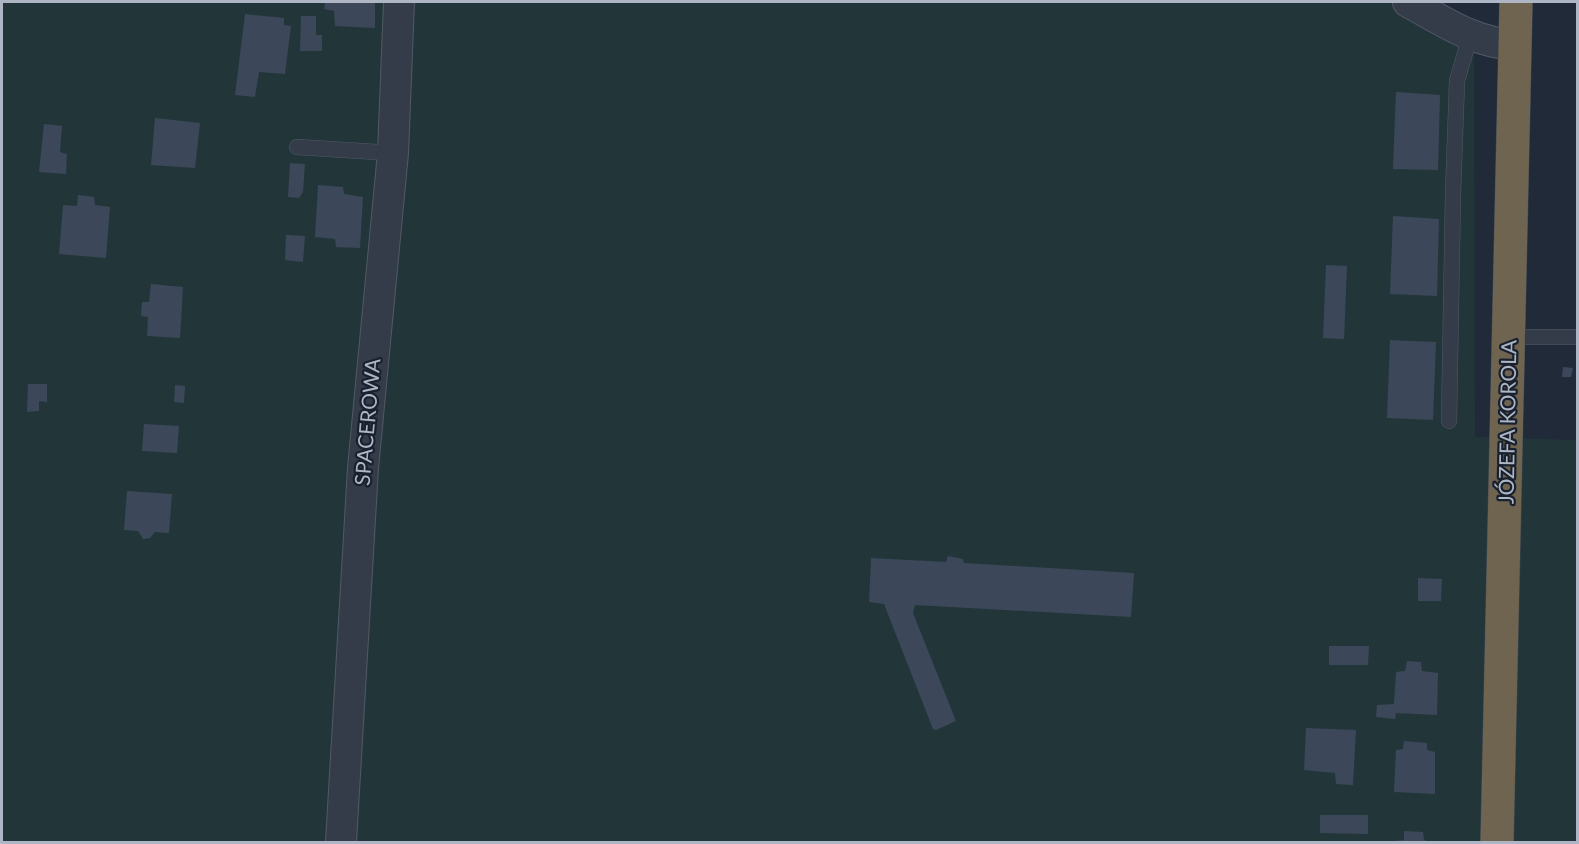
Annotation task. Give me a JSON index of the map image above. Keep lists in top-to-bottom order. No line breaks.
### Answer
{"streets":{"highway":["JÓZEFA KOROLA"],"street":["SPACEROWA"]}}
